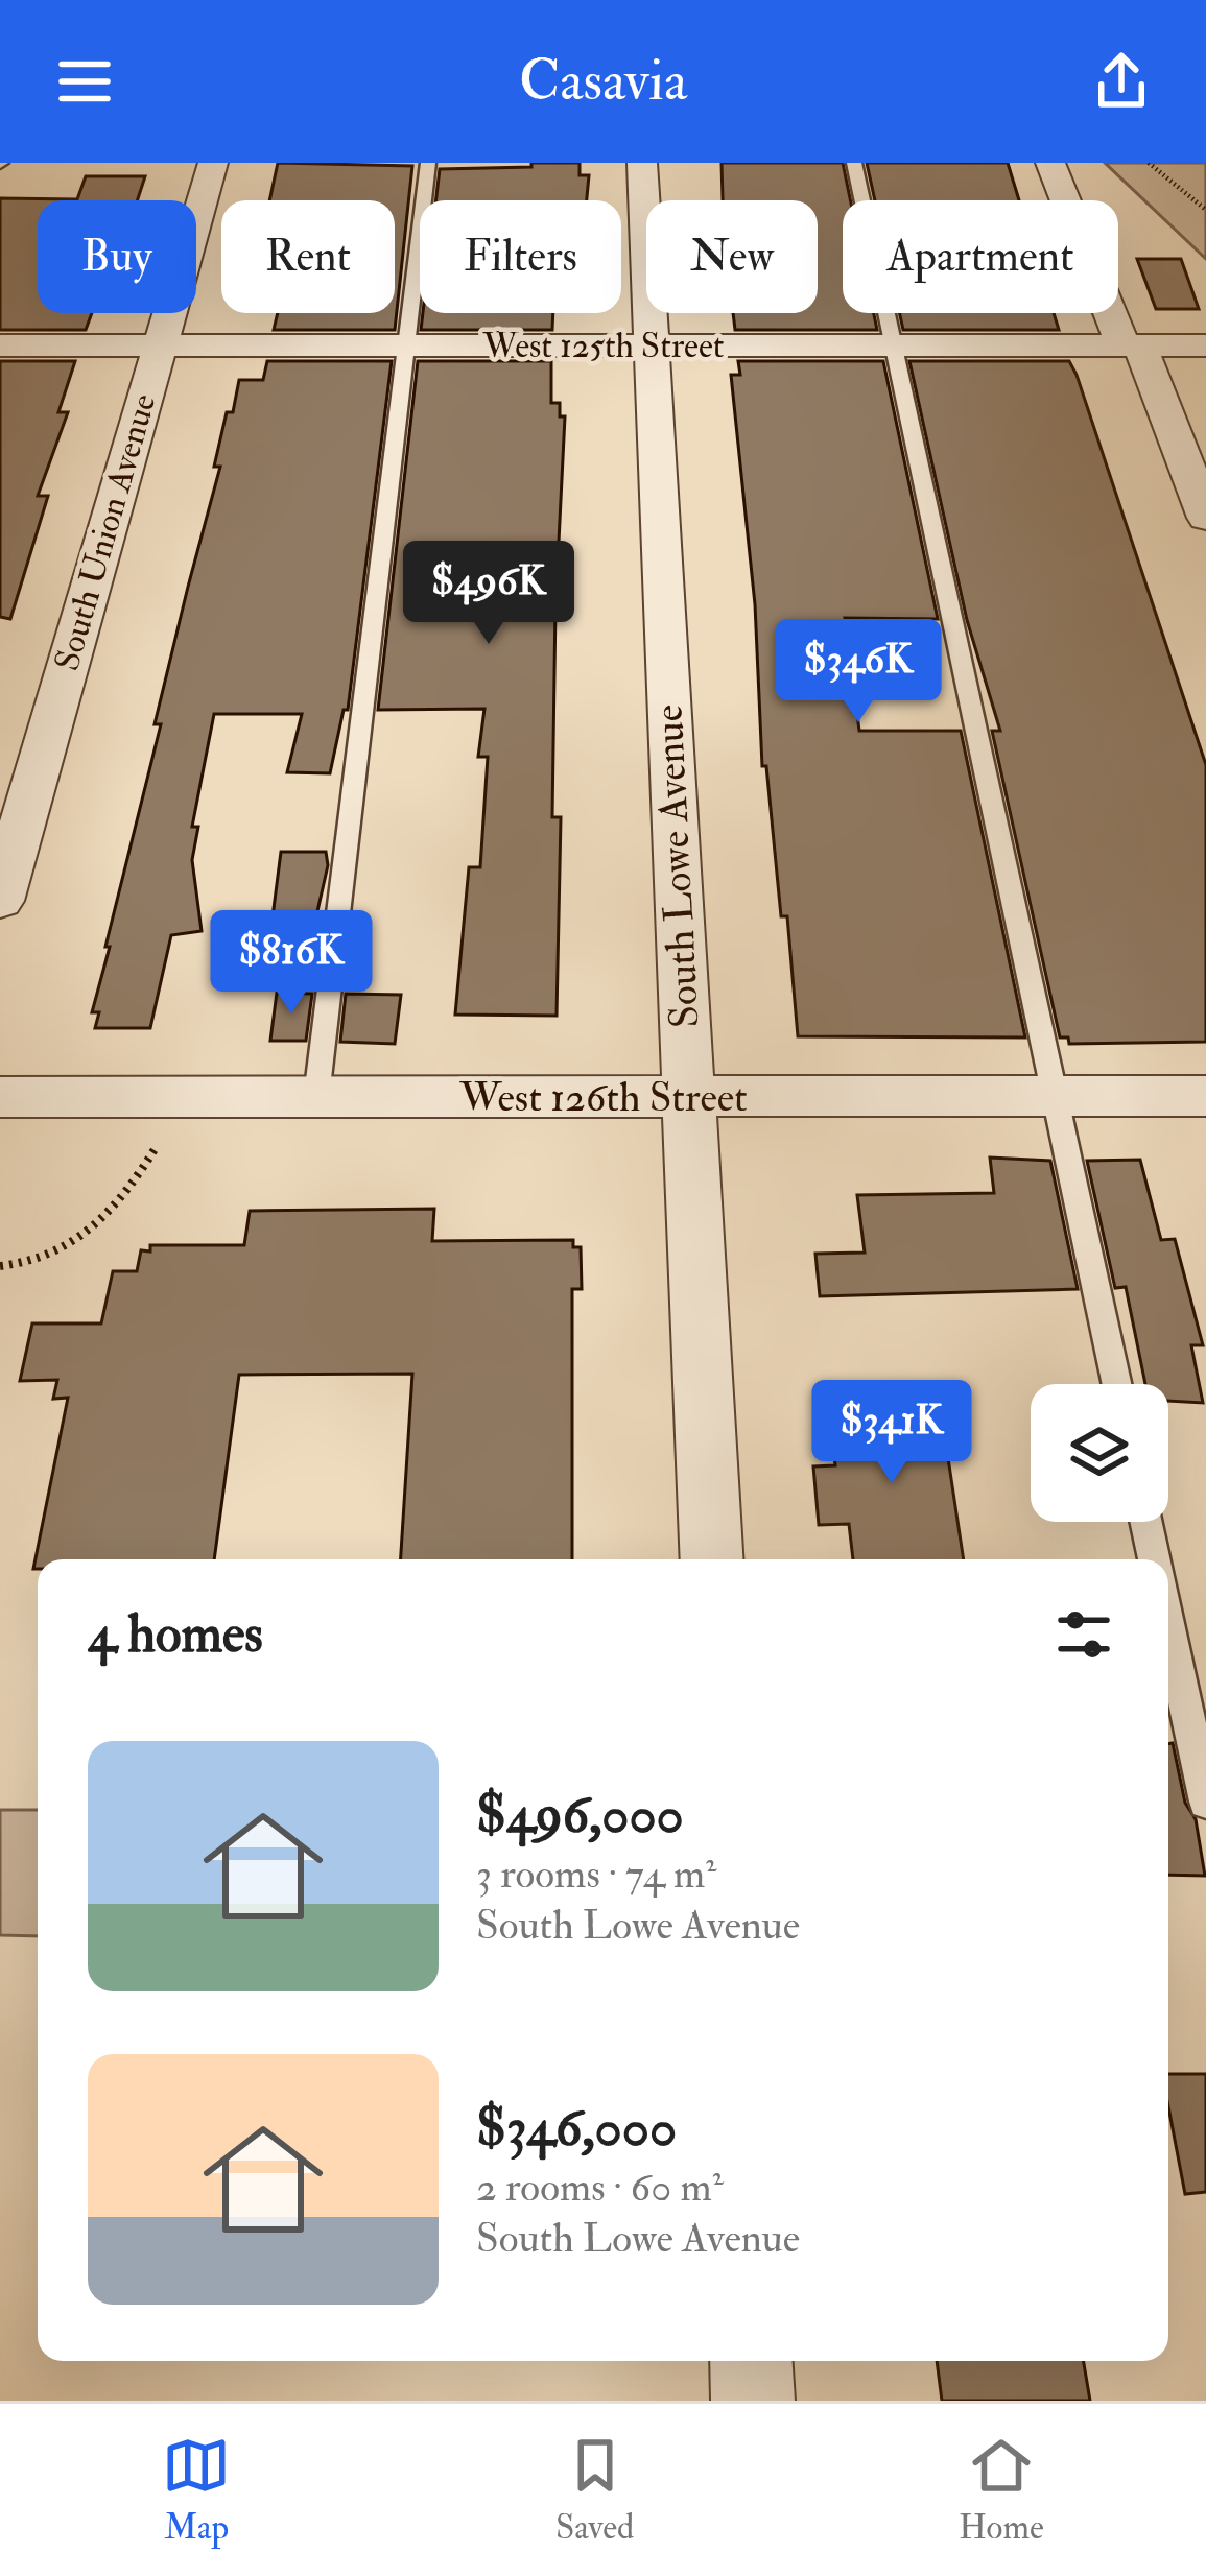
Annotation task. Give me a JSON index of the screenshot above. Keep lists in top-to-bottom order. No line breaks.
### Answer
{"streets":{"street":["West 125th Street","South Union Avenue","South Lowe Avenue","West 126th Street"]},"crossings":[["West 125th Street","South Union Avenue"],["West 125th Street","South Lowe Avenue"],["South Lowe Avenue","West 126th Street"]],"page":{"header":"Casavia","chip":["Buy","Rent","Filters","New","Apartment"],"price":["$496K","$346K","$816K","$341K"],"heading":"4 homes","list":[{"name":"$496,000","note":"3 rooms · 74 m² · South Lowe Avenue"},{"name":"$346,000","note":"2 rooms · 60 m² · South Lowe Avenue"}],"tabs":["Map","Saved","Home"]}}
